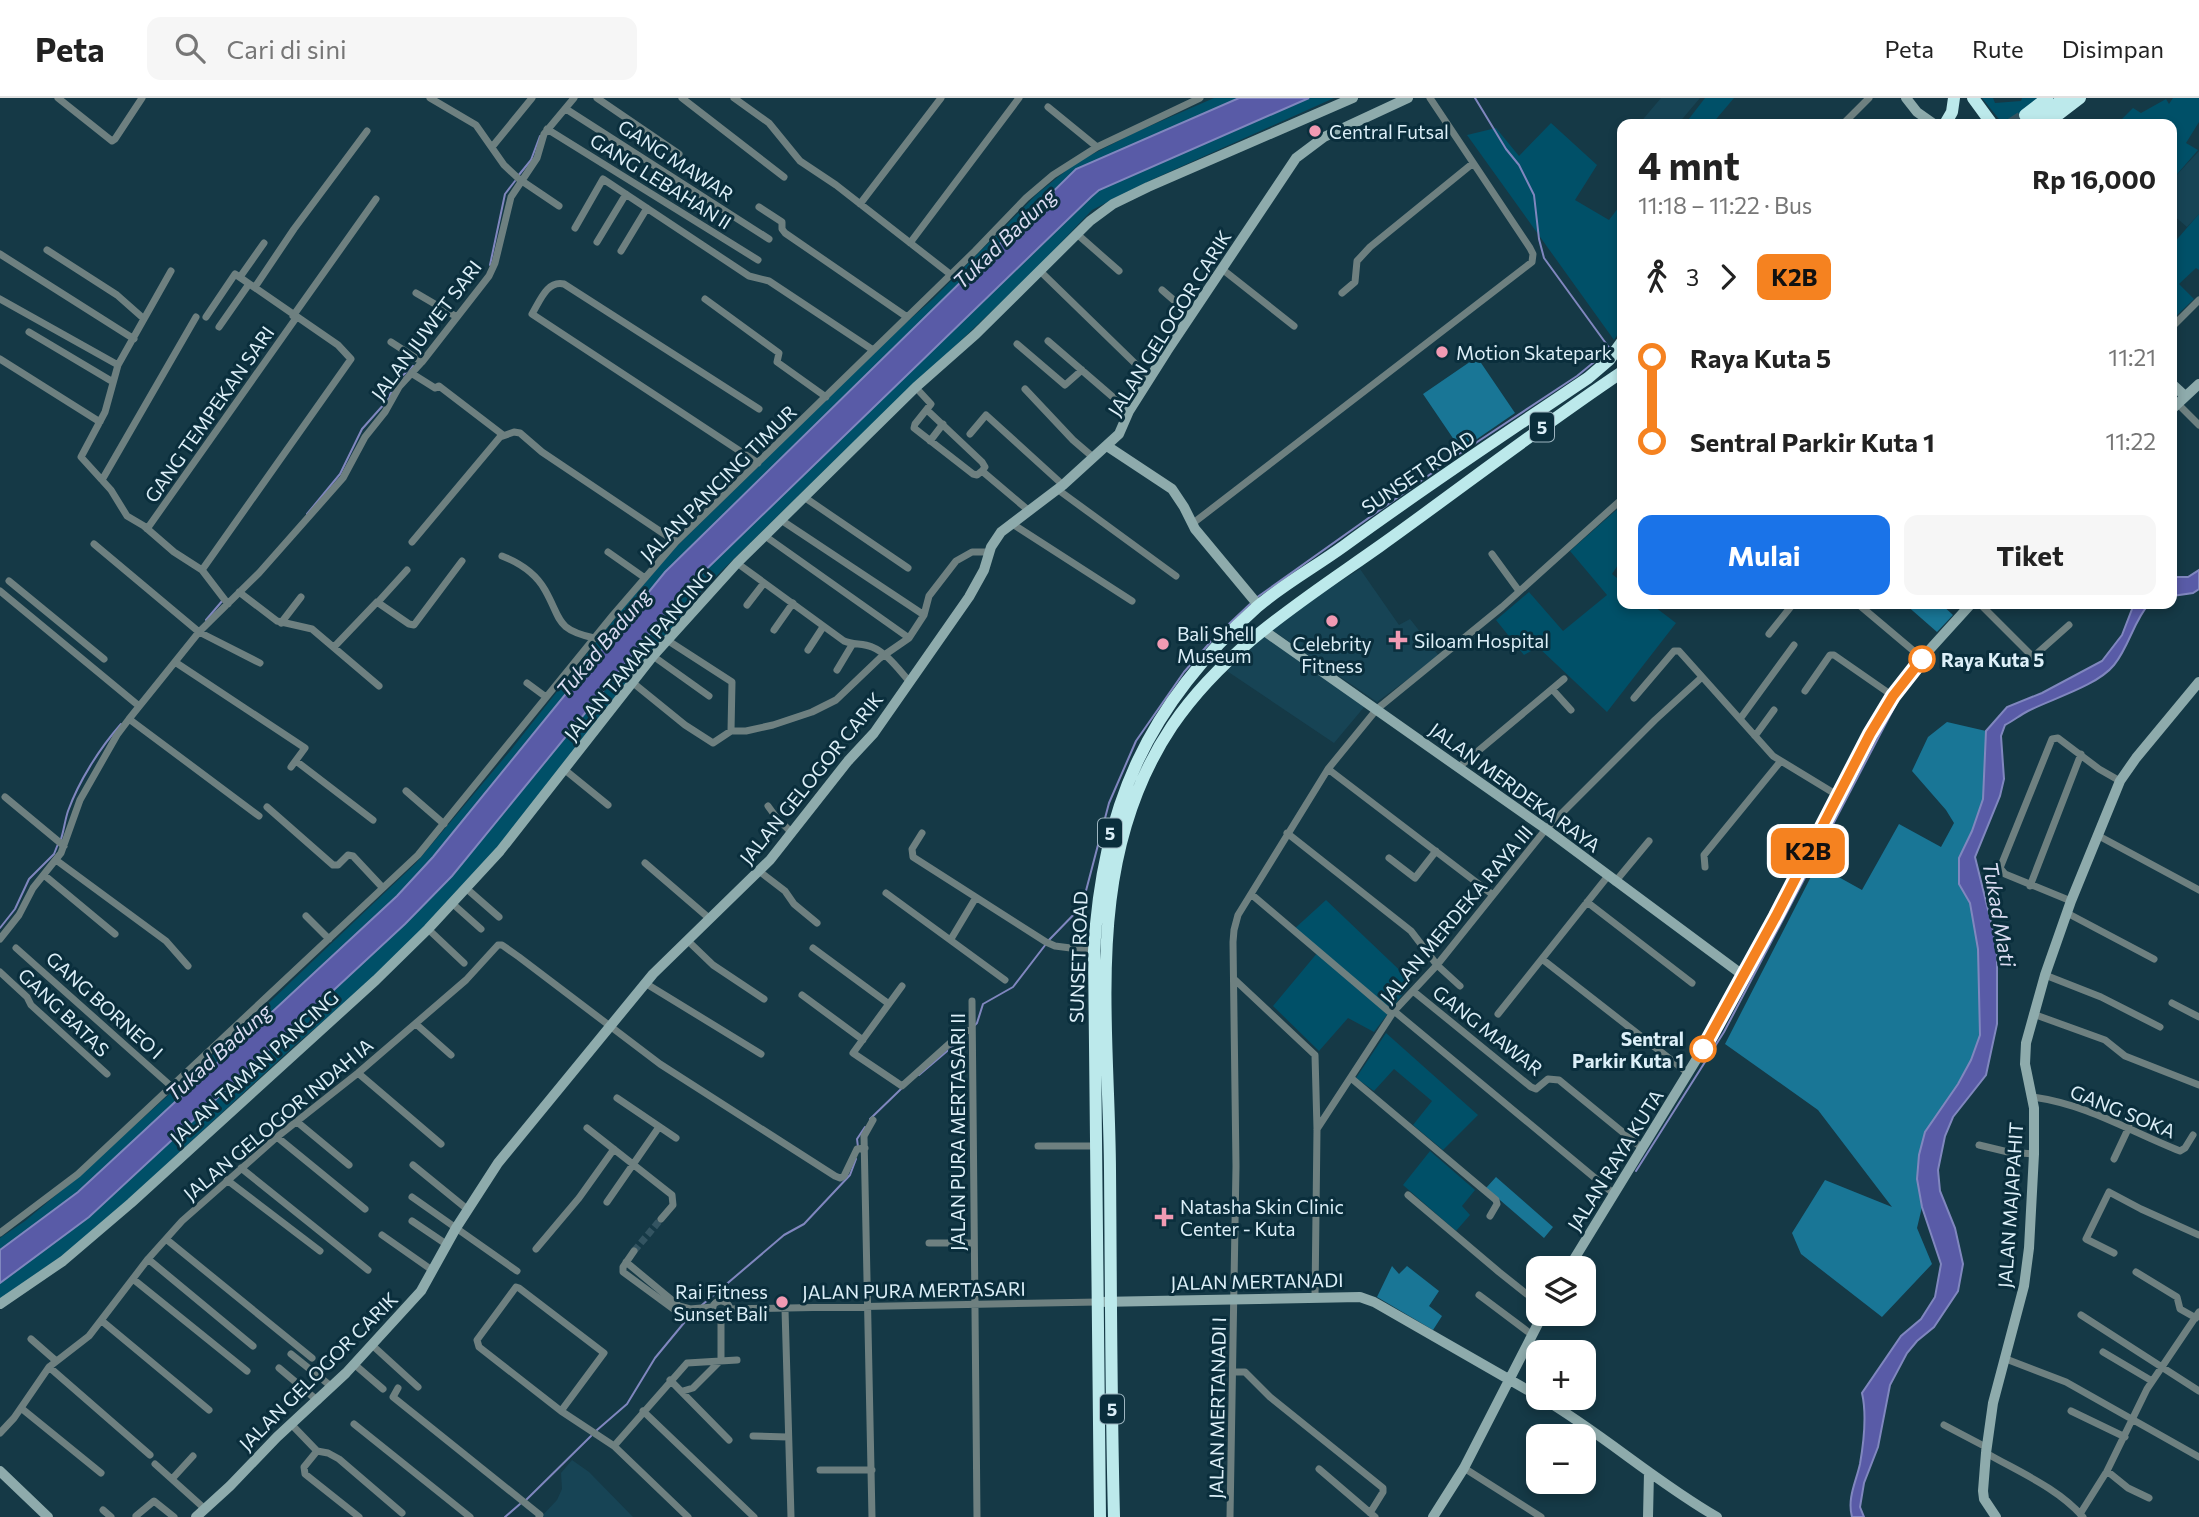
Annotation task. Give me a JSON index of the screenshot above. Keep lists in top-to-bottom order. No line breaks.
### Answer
{"streets":{"highway":["5","SUNSET ROAD"],"street":["GANG MAWAR","GANG LEBAHAN II","JALAN GELOGOR CARIK","JALAN JUWET SARI","GANG TEMPEKAN SARI","JALAN PANCING TIMUR","JALAN TAMAN PANCING","JALAN MERDEKA RAYA","JALAN MERDEKA RAYA III","GANG BORNEO I","GANG BATAS","GANG SOKA","JALAN GELOGOR INDAH IA","JALAN PURA MERTASARI II","JALAN RAYA KUTA","JALAN MAJAPAHIT","JALAN MERTANADI","JALAN PURA MERTASARI","JALAN MERTANADI I"]},"crossings":[["GANG MAWAR","JALAN JUWET SARI"],["GANG MAWAR","JALAN MERDEKA RAYA III"],["GANG MAWAR","JALAN RAYA KUTA"],["GANG LEBAHAN II","JALAN JUWET SARI"],["JALAN GELOGOR CARIK","JALAN GELOGOR INDAH IA"],["JALAN JUWET SARI","GANG TEMPEKAN SARI"],["SUNSET ROAD","JALAN MERDEKA RAYA"],["SUNSET ROAD","JALAN MERTANADI"],["SUNSET ROAD","JALAN PURA MERTASARI"],["JALAN PANCING TIMUR","GANG BORNEO I"],["JALAN MERDEKA RAYA","JALAN MERDEKA RAYA III"],["JALAN MERDEKA RAYA","JALAN RAYA KUTA"],["JALAN MERDEKA RAYA","JALAN MERTANADI I"],["GANG SOKA","JALAN MAJAPAHIT"],["JALAN PURA MERTASARI II","JALAN PURA MERTASARI"],["JALAN MERTANADI","JALAN PURA MERTASARI"],["JALAN MERTANADI","JALAN MERTANADI I"]],"water":["Tukad Badung","Tukad Mati"],"places":{"other":["Central Futsal","Motion Skatepark","Celebrity Fitness","Bali Shell Museum","Raya Kuta 5","Sentral Parkir Kuta 1","Rai Fitness Sunset Bali"],"health":["Siloam Hospital","Natasha Skin Clinic Center - Kuta"]},"lines":["bus line K2B"],"page":{"header":"Peta","search":"Cari di sini","nav":["Peta","Rute","Disimpan"],"on_map":"K2B","heading":["4 mnt","11:18 – 11:22 · Bus","Rp 16,000"],"legs":["3","K2B"],"list":[{"name":"Raya Kuta 5","value":"11:21"},{"name":"Sentral Parkir Kuta 1","value":"11:22"}],"buttons":["Mulai","Tiket"],"map_buttons":["+","−"]}}
